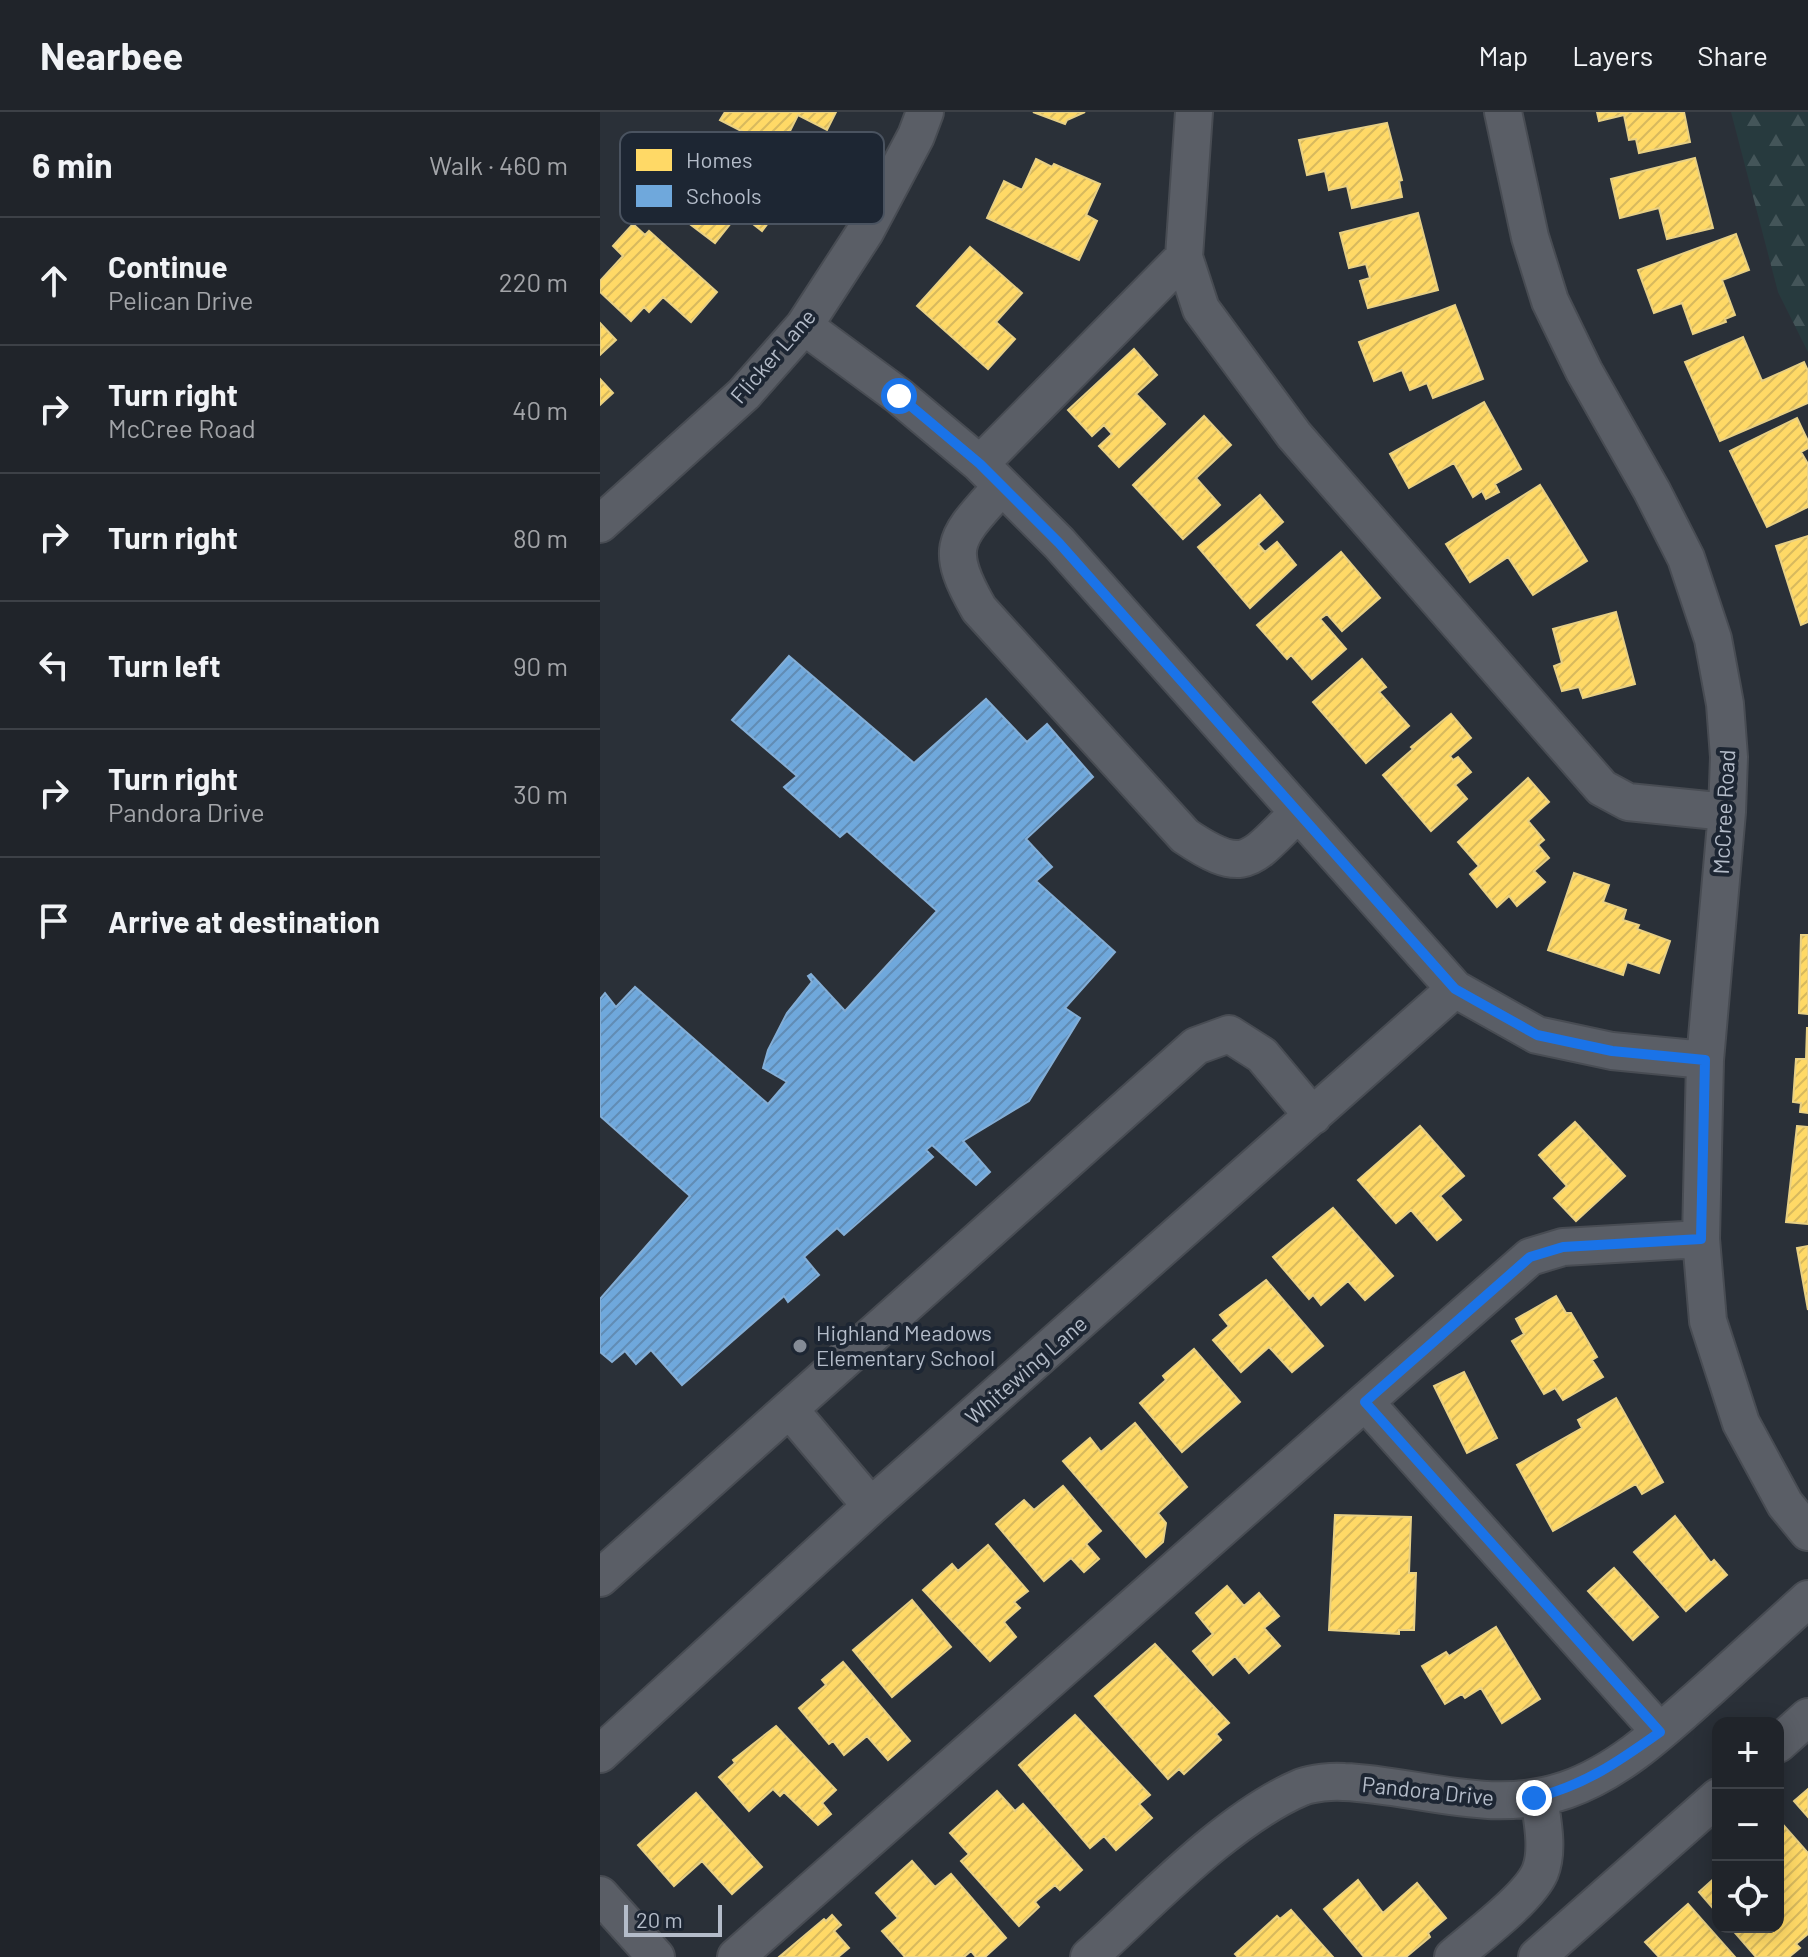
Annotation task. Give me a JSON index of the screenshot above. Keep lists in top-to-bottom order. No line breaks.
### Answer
{"streets":{"street":["Flicker Lane","McCree Road","Whitewing Lane","Pandora Drive"]},"places":["Highland Meadows Elementary School"],"legend":["Homes","Schools"],"scale_bar":"20 m","page":{"header":"Nearbee","nav":["Map","Layers","Share"],"heading":["6 min","Walk · 460 m"],"list":[["Continue","Pelican Drive","220 m"],["Turn right","McCree Road","40 m"],["Turn right","80 m"],["Turn left","90 m"],["Turn right","Pandora Drive","30 m"],"Arrive at destination"],"map_buttons":["+","−"],"scale":"20 m"}}
